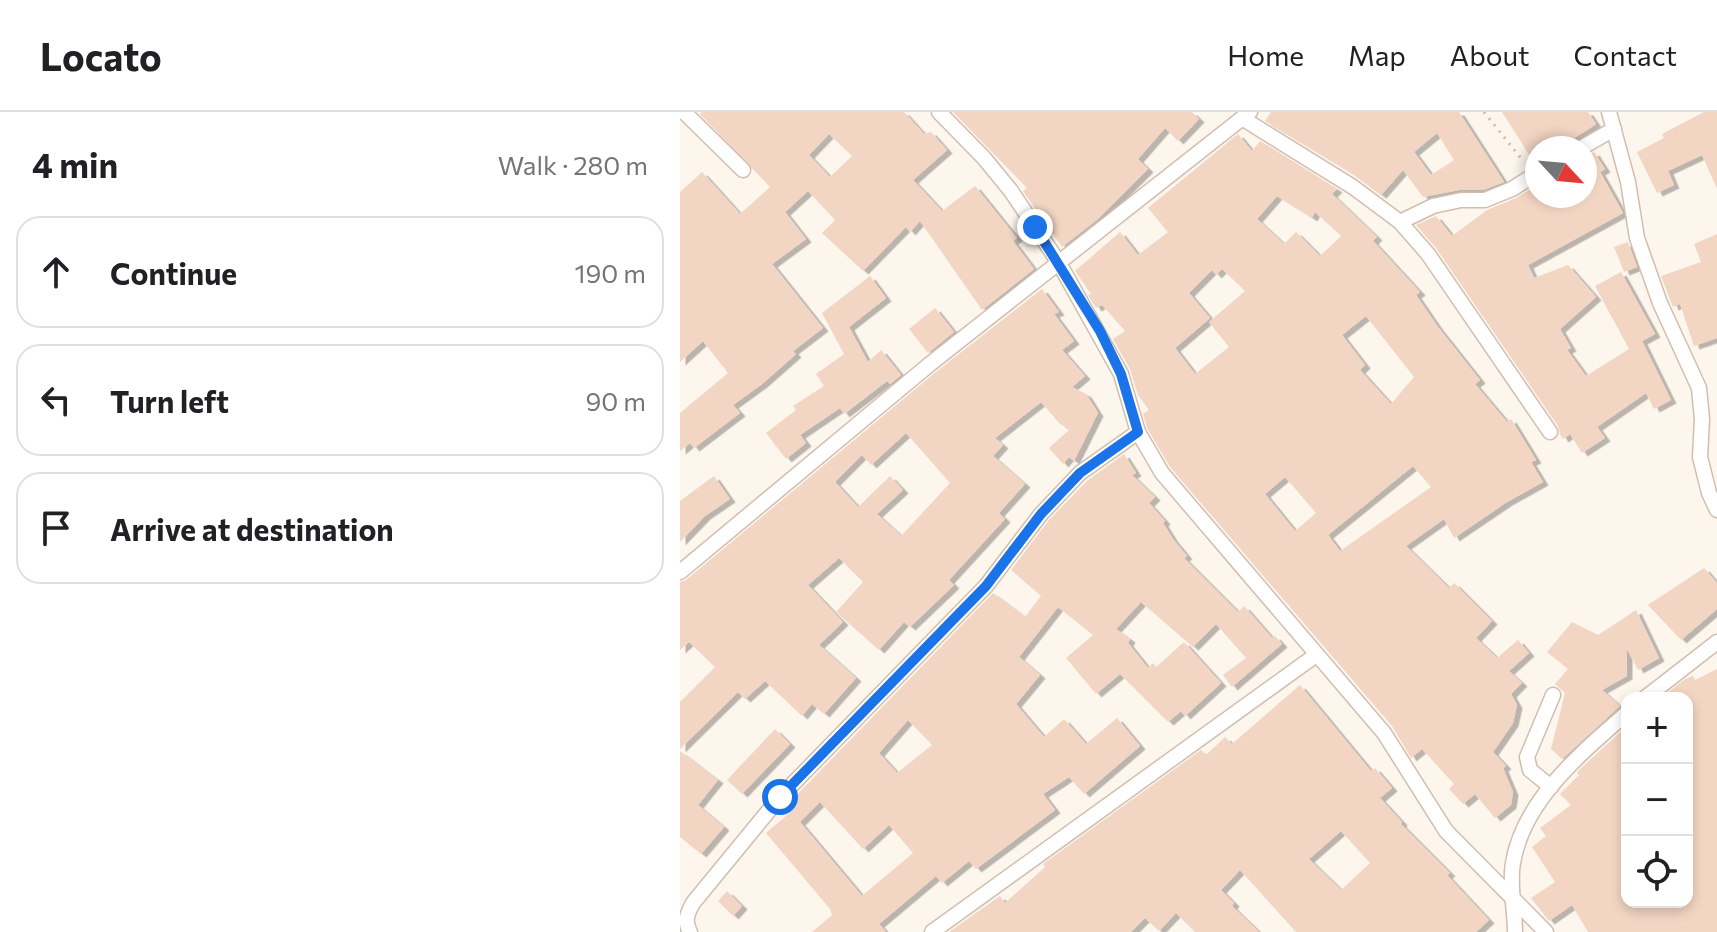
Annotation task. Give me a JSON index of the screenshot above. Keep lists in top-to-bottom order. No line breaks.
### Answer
{"north":"bottom right","page":{"header":"Locato","nav":["Home","Map","About","Contact"],"heading":["4 min","Walk · 280 m"],"list":[["Continue","190 m"],["Turn left","90 m"],"Arrive at destination"],"map_buttons":["+","−"]}}
